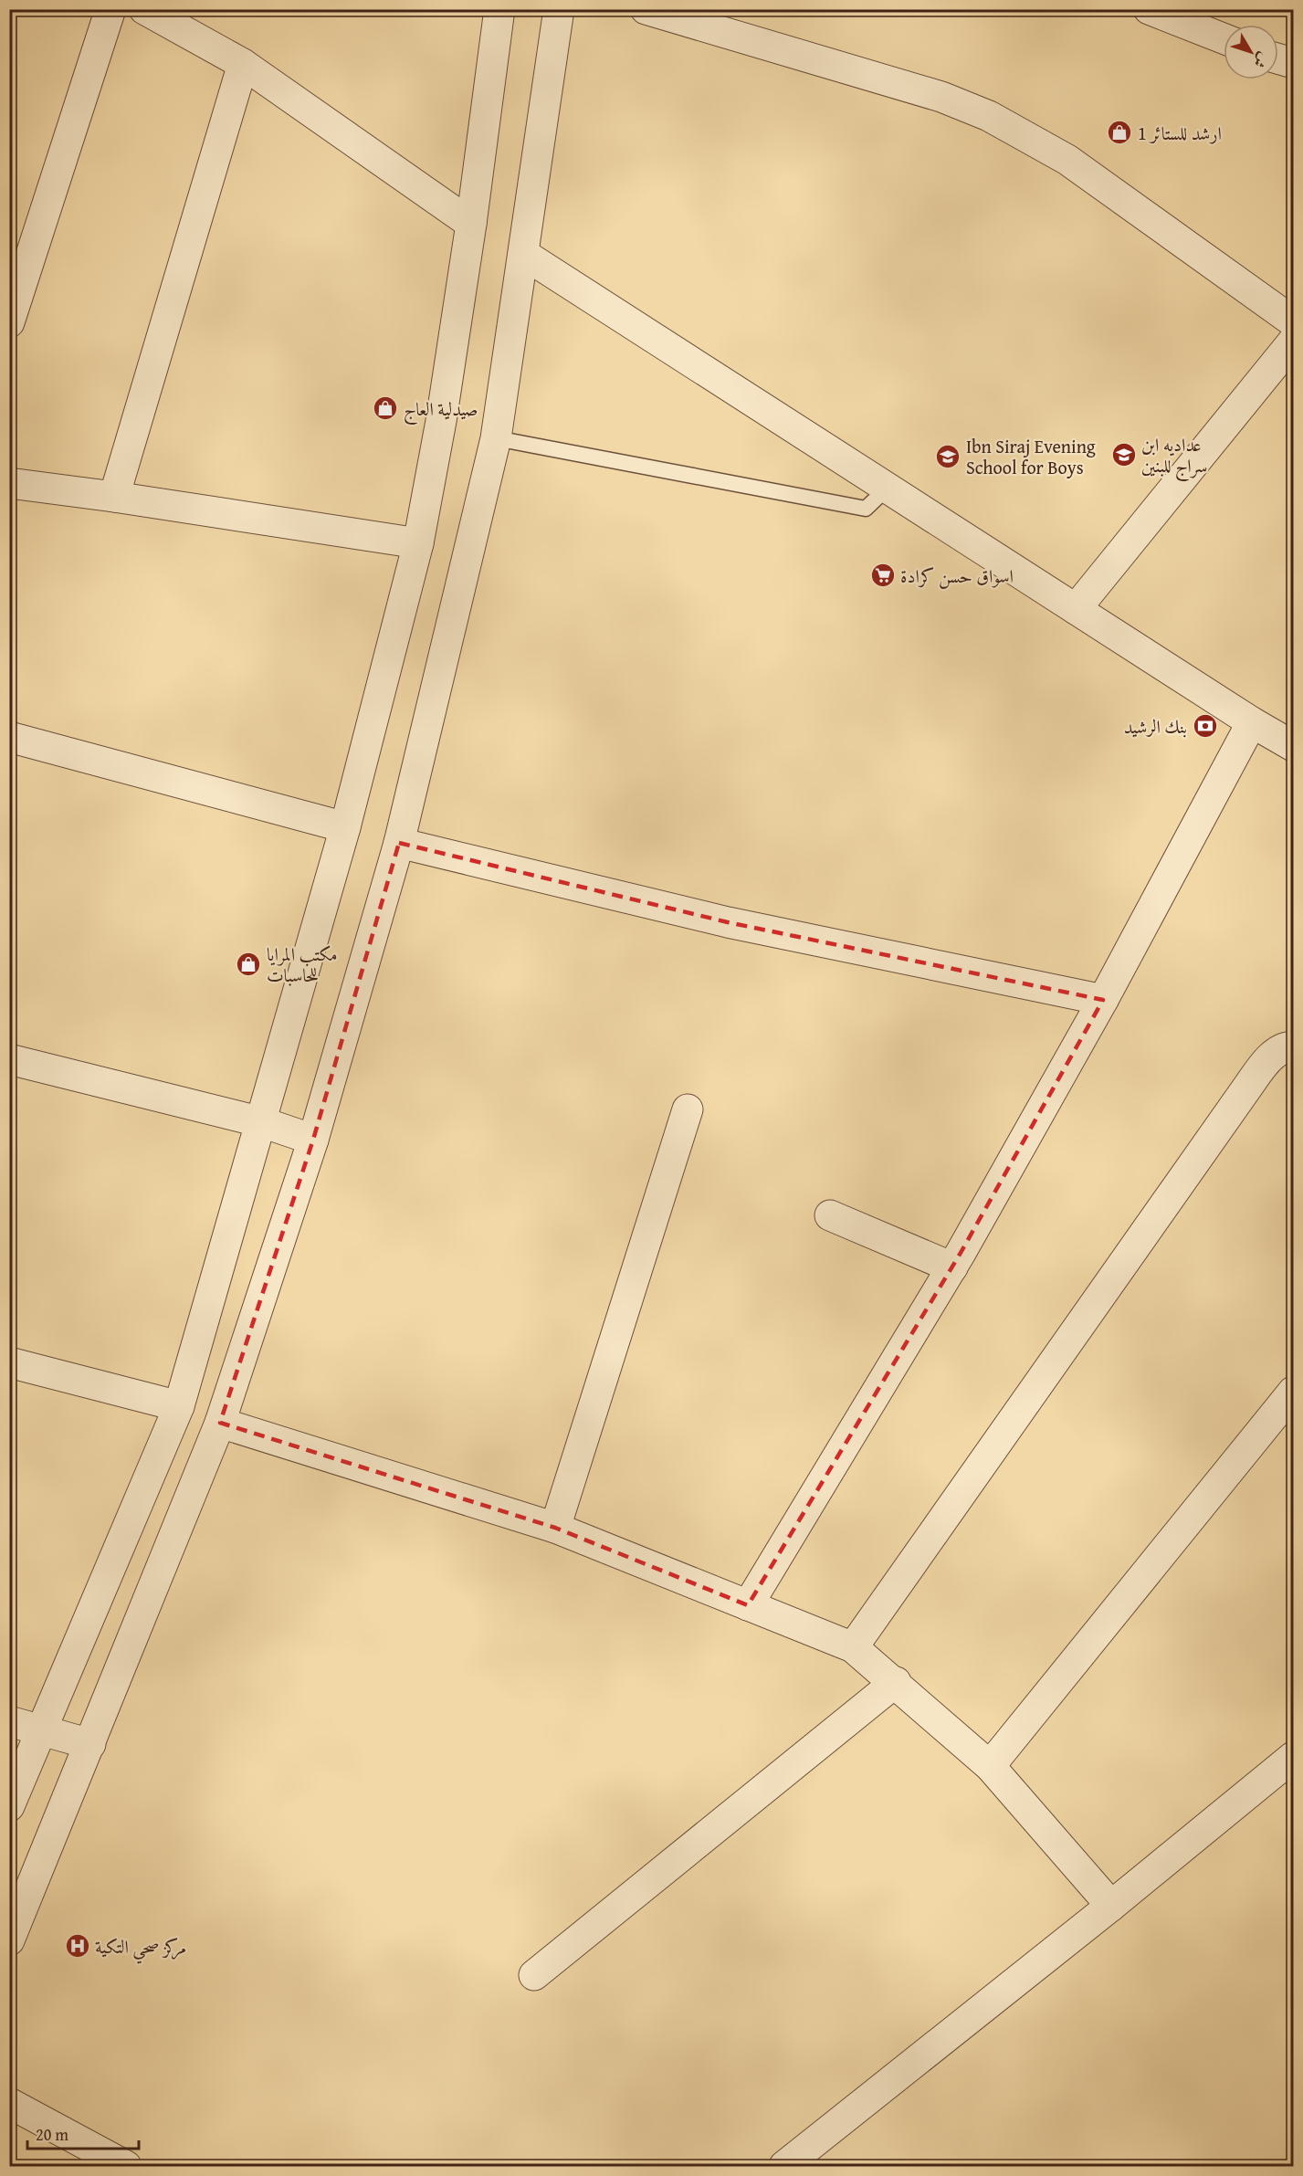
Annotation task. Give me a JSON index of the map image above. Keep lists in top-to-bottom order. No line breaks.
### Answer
{"places":{"shop":["ارشد للستائر 1","صيدلية العاج","مكتب المرايا للحاسبات"],"school or university":["عداديه ابن سراج للبنين","Ibn Siraj Evening School for Boys"],"supermarket":["اسواق حسن كرادة"],"bank":["بنك الرشيد"],"hospital":["مركز صحي التكية"]},"scale_bar":"20 m","north":"bottom right"}
